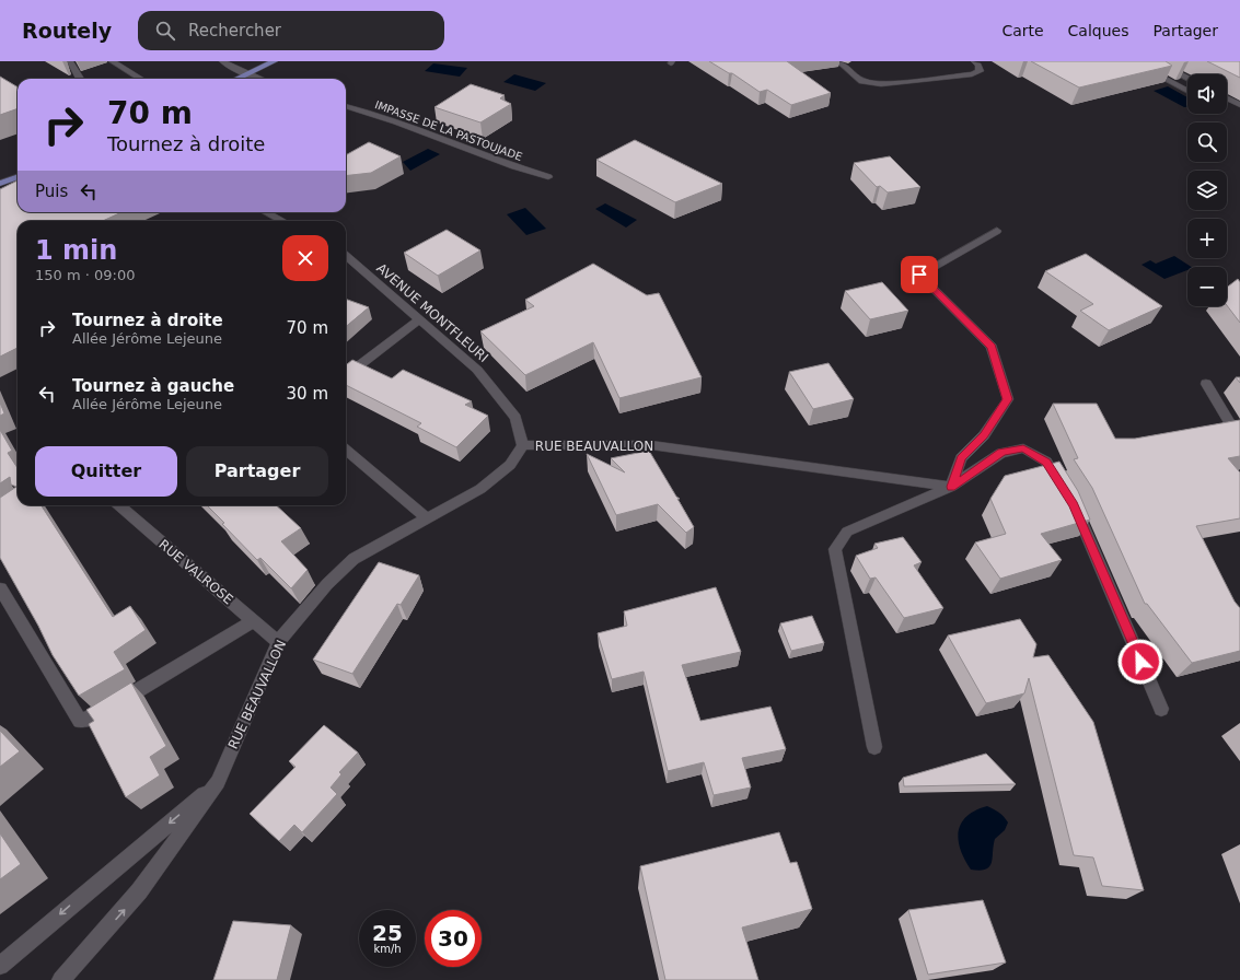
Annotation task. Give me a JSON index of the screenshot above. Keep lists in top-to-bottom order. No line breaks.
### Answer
{"streets":{"street":["IMPASSE DE LA PASTOUJADE","AVENUE MONTFLEURI","RUE BEAUVALLON","RUE VALROSE"]},"crossings":[["AVENUE MONTFLEURI","RUE BEAUVALLON"],["RUE BEAUVALLON","RUE VALROSE"]],"page":{"header":"Routely","search":"Rechercher","nav":["Carte","Calques","Partager"],"map_buttons":["+","−"],"turn":["70 m","Tournez à droite"],"then":"Puis","heading":["1 min","150 m · 09:00"],"list":[{"name":"Tournez à droite","note":"Allée Jérôme Lejeune","value":"70 m"},{"name":"Tournez à gauche","note":"Allée Jérôme Lejeune","value":"30 m"}],"buttons":["Quitter","Partager"],"speed":"25 km/h","limit":"30"}}
